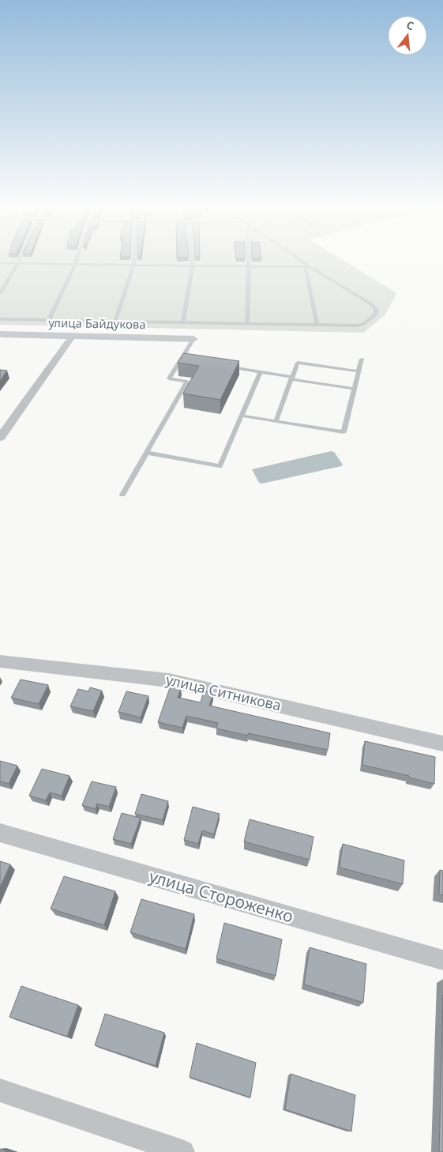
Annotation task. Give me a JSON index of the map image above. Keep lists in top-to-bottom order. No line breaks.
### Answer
{"streets":{"street":["улица Байдукова","улица Ситникова","улица Стороженко"]},"north":"top"}
